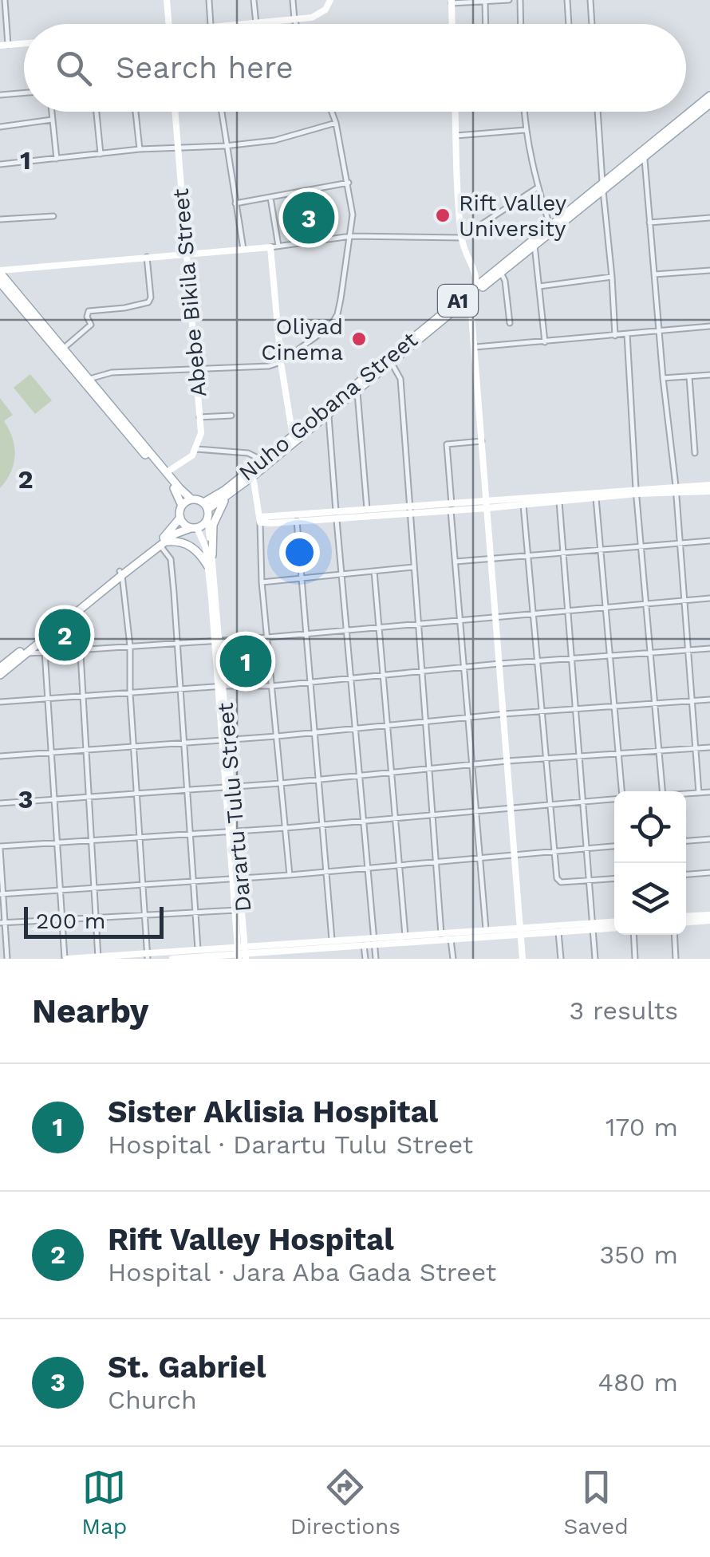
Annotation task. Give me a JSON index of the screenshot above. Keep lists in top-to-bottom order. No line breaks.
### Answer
{"streets":{"main road":["A1","Nuho Gobana Street"],"street":["Abebe Bikila Street","Darartu Tulu Street"]},"crossings":[["Nuho Gobana Street","Darartu Tulu Street"]],"places":["Rift Valley University","Oliyad Cinema"],"scale_bar":"200 m","page":{"search":"Search here","pins":["3","2","1"],"scale":"200 m","heading":["Nearby","3 results"],"list":[{"mark":"1","name":"Sister Aklisia Hospital","note":"Hospital · Darartu Tulu Street","value":"170 m"},{"mark":"2","name":"Rift Valley Hospital","note":"Hospital · Jara Aba Gada Street","value":"350 m"},{"mark":"3","name":"St. Gabriel","note":"Church","value":"480 m"}],"nav":["Map","Directions","Saved"]},"grid":{"rows":["1","2","3"]}}
